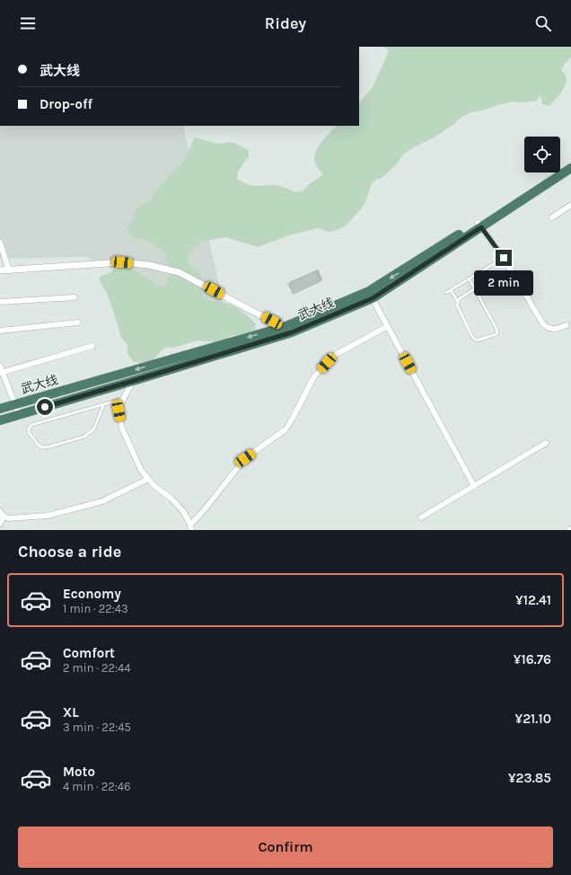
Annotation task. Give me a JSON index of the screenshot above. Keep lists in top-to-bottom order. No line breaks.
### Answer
{"streets":{"highway":["武大线"]},"page":{"header":"Ridey","banner":["武大线","Drop-off"],"bubble":"2 min","heading":"Choose a ride","list":[{"name":"Economy","note":"1 min · 22:43","value":"¥12.41"},{"name":"Comfort","note":"2 min · 22:44","value":"¥16.76"},{"name":"XL","note":"3 min · 22:45","value":"¥21.10"},{"name":"Moto","note":"4 min · 22:46","value":"¥23.85"}],"buttons":"Confirm"}}
